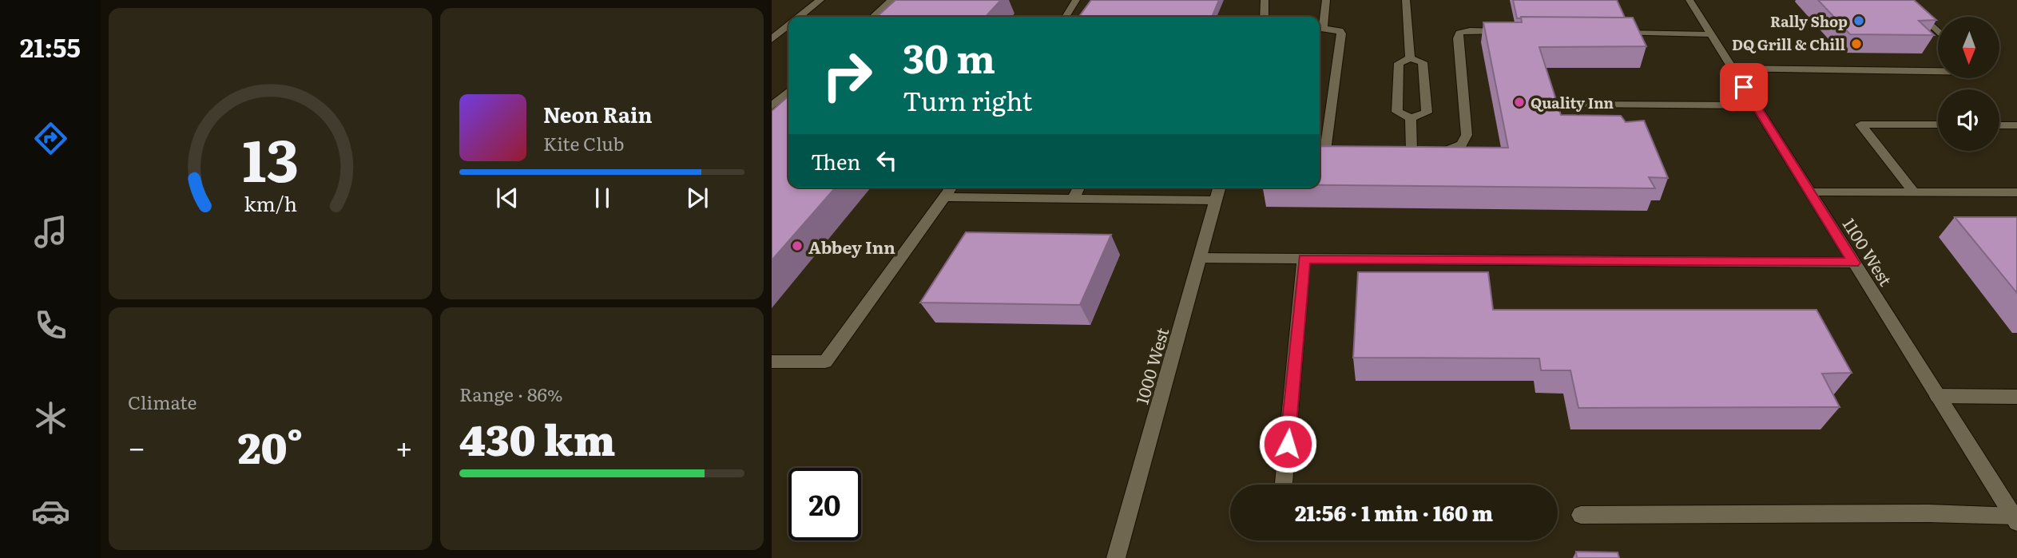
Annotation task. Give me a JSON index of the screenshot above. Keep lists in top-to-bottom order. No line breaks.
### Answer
{"streets":{"street":["1100 West","1000 West"]},"places":["Rally Shop","DQ Grill & Chill","Quality Inn","Abbey Inn"],"north":"bottom","page":{"tabs":"21:55","turn":["30 m","Turn right"],"song":["Neon Rain","Kite Club"],"then":"Then","tile":["Climate",["Range · 86%","430 km"]],"heat":["−","20°","+"],"limit":"20","trip":"21:56 · 1 min · 160 m","gauge":["13","km/h"]}}
